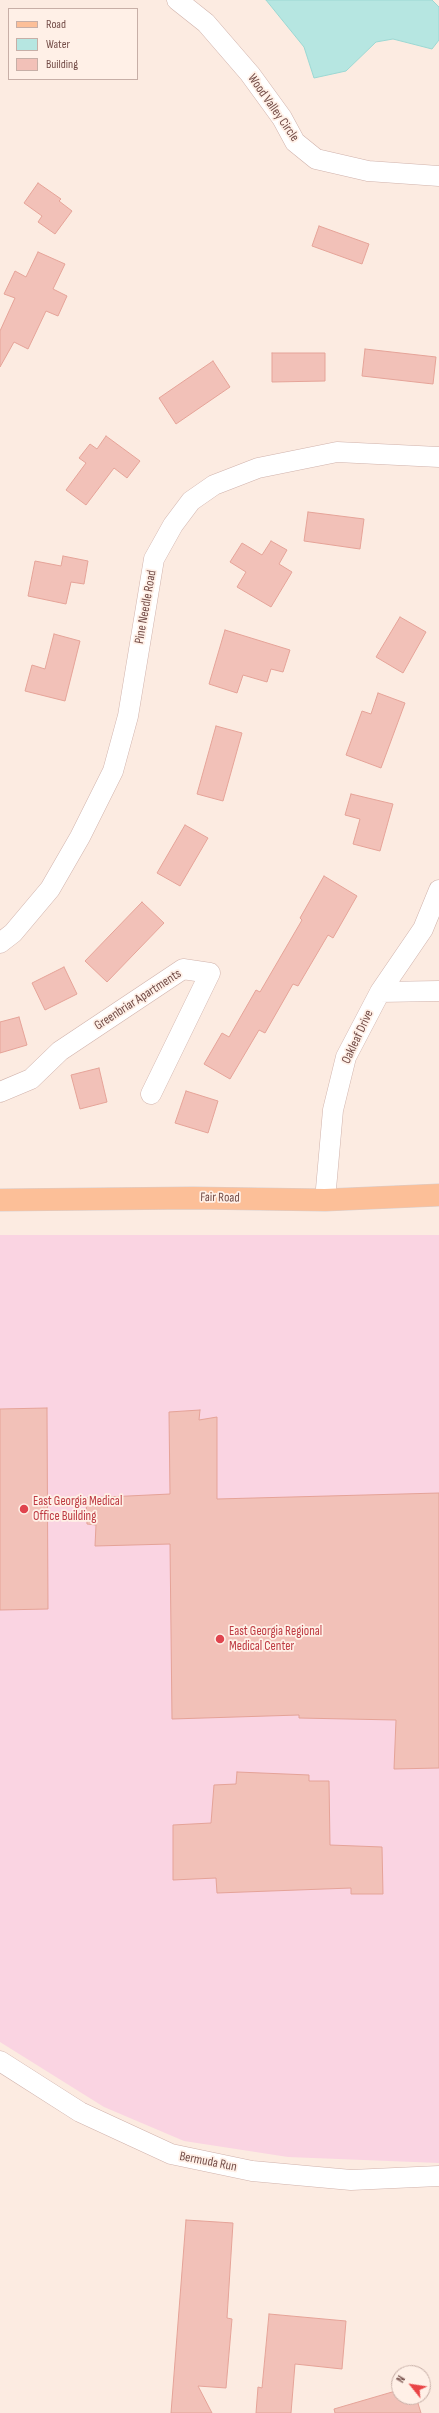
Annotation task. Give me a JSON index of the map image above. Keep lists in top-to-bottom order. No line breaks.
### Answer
{"streets":{"main road":["Fair Road"],"street":["Wood Valley Circle","Pine Needle Road","Greenbriar Apartments","Oakleaf Drive","Bermuda Run"]},"crossings":[["Oakleaf Drive","Fair Road"]],"places":["East Georgia Medical Office Building","East Georgia Regional Medical Center"],"legend":["Road","Water","Building"],"north":"top left"}
